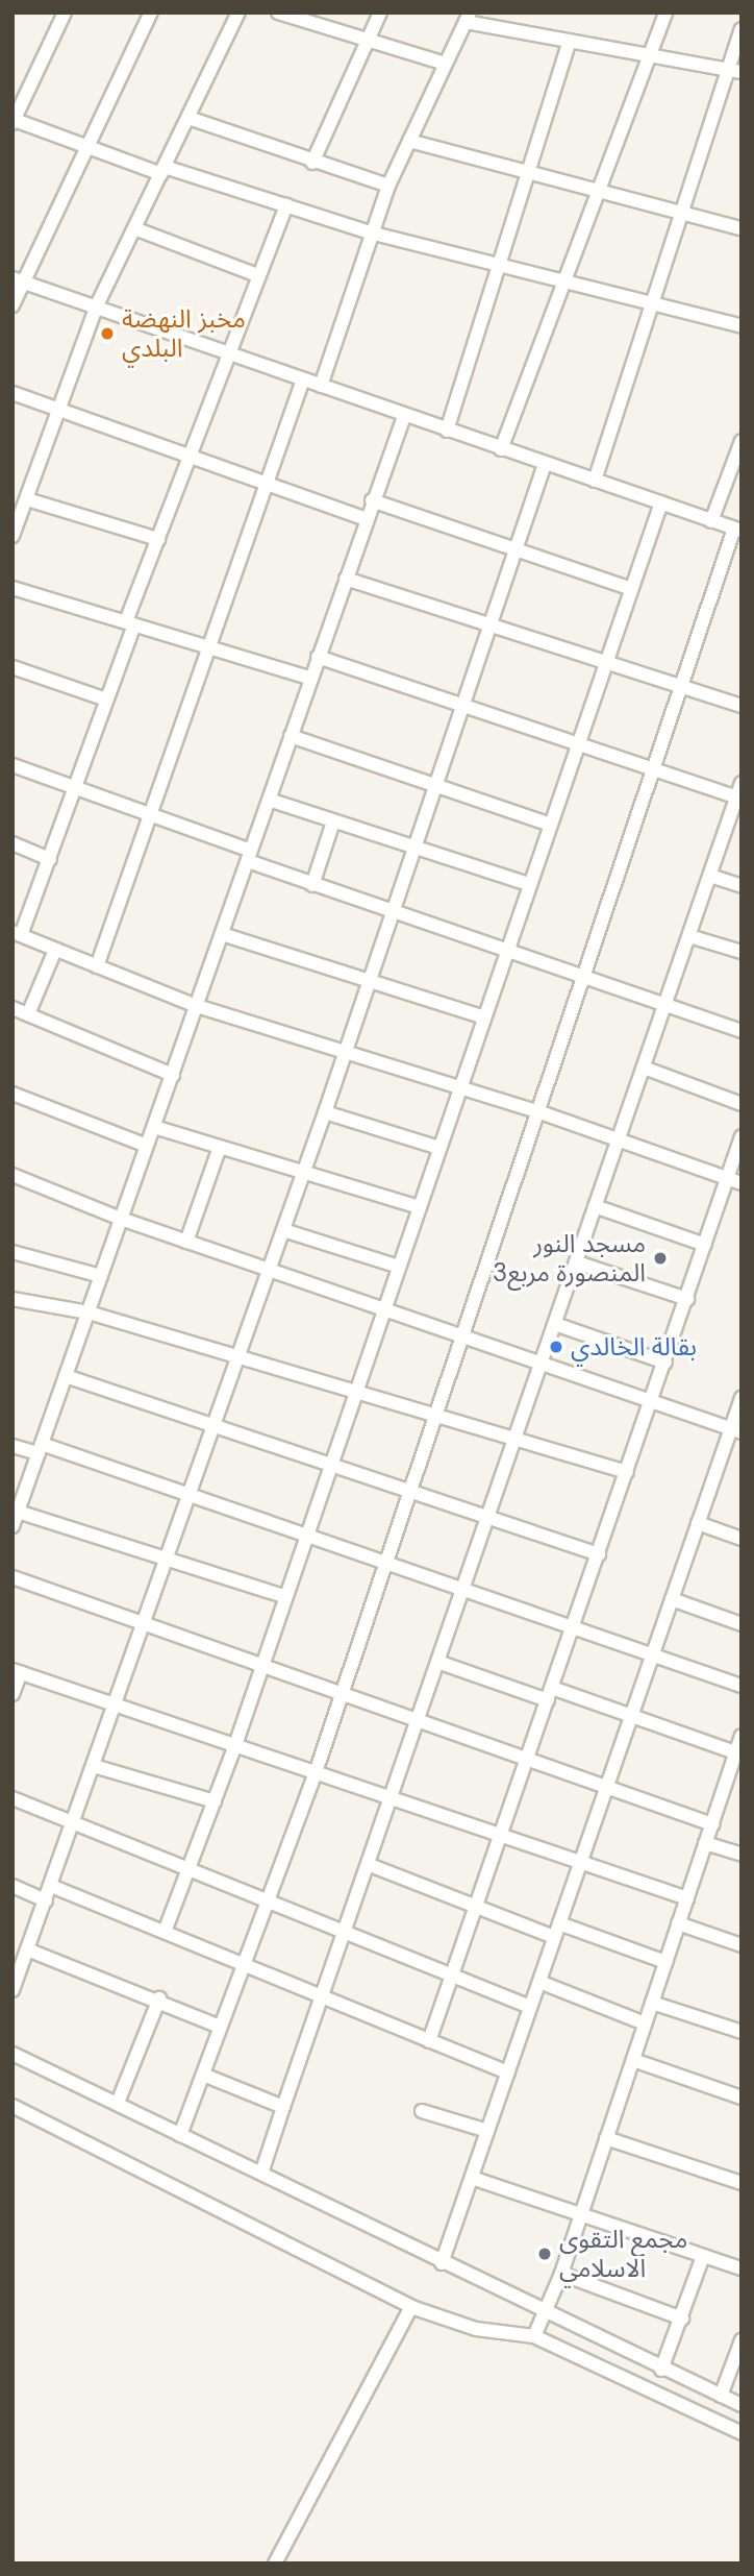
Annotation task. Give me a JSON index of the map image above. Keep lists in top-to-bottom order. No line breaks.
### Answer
{"places":["مخبز النهضة البلدي","مسجد النور المنصورة مربع3","بقالة الخالدي","مجمع التقوى الاسلامي"]}
